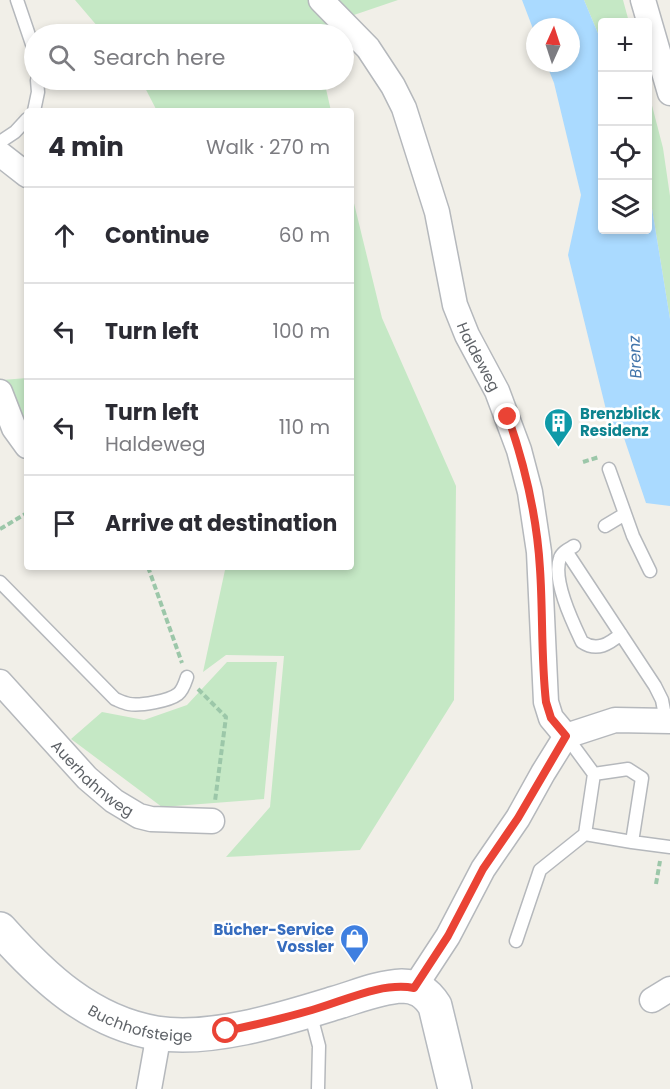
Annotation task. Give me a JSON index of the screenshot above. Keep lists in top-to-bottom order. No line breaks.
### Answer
{"streets":{"street":["Haldeweg","Auerhahnweg","Buchhofsteige"]},"water":["Brenz"],"places":{"building":["Brenzblick Residenz"],"shop":["Bücher-Service Vossler"]},"north":"top","page":{"map_buttons":["+","−"],"search":"Search here","heading":["4 min","Walk · 270 m"],"list":[["Continue","60 m"],["Turn left","100 m"],["Turn left","Haldeweg","110 m"],"Arrive at destination"]}}
